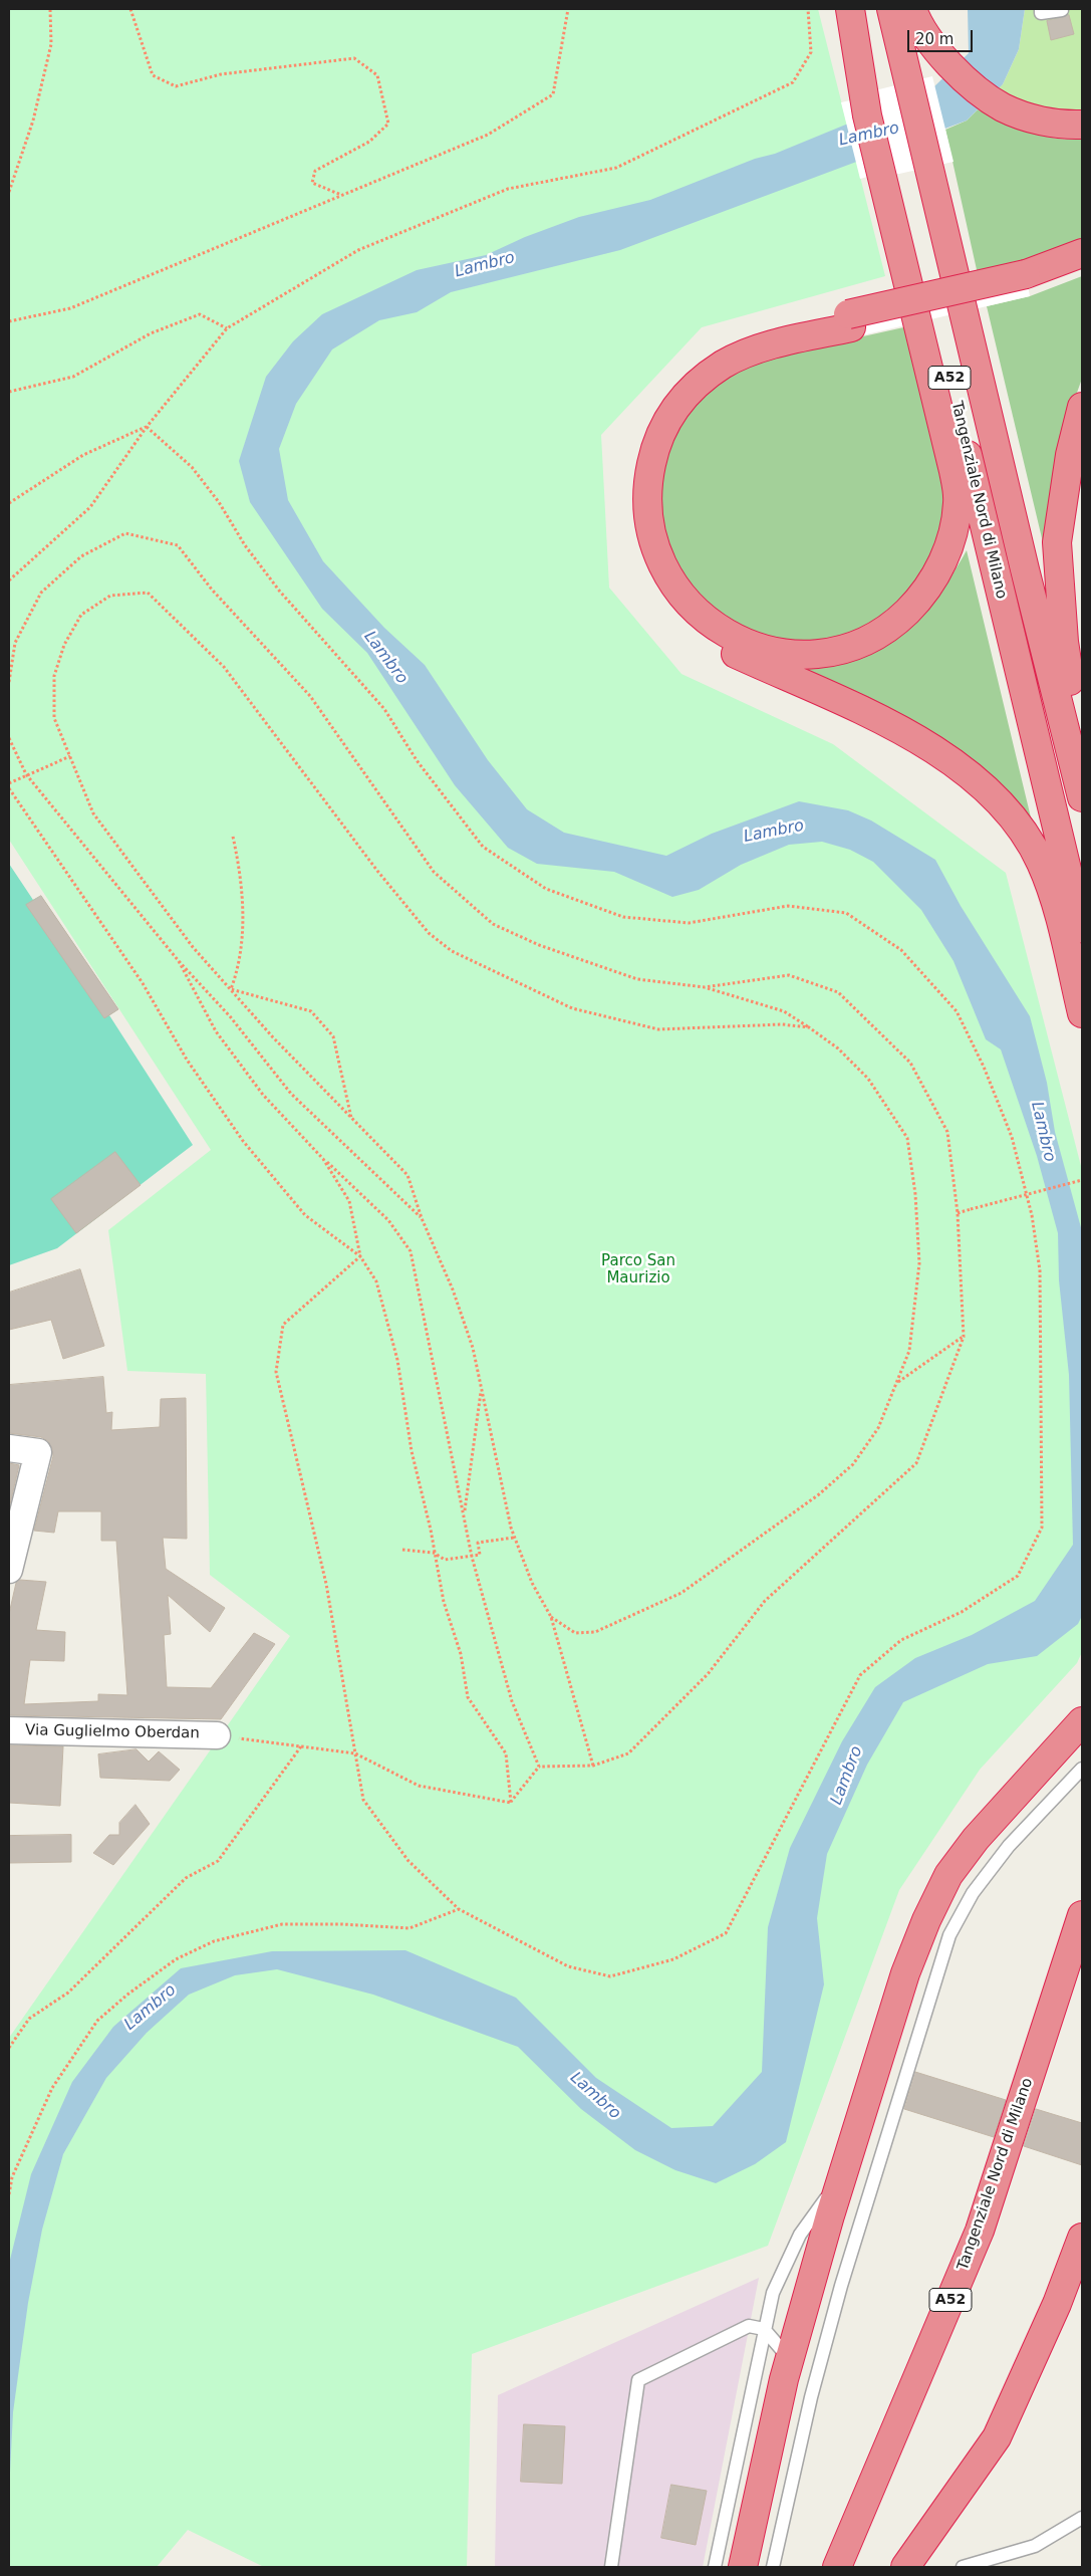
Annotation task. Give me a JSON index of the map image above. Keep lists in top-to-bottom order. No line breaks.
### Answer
{"streets":{"highway":["A52","Tangenziale Nord di Milano"],"street":["Via Guglielmo Oberdan"]},"water":["Lambro"],"parks":["Parco San Maurizio"],"scale_bar":"20 m"}
